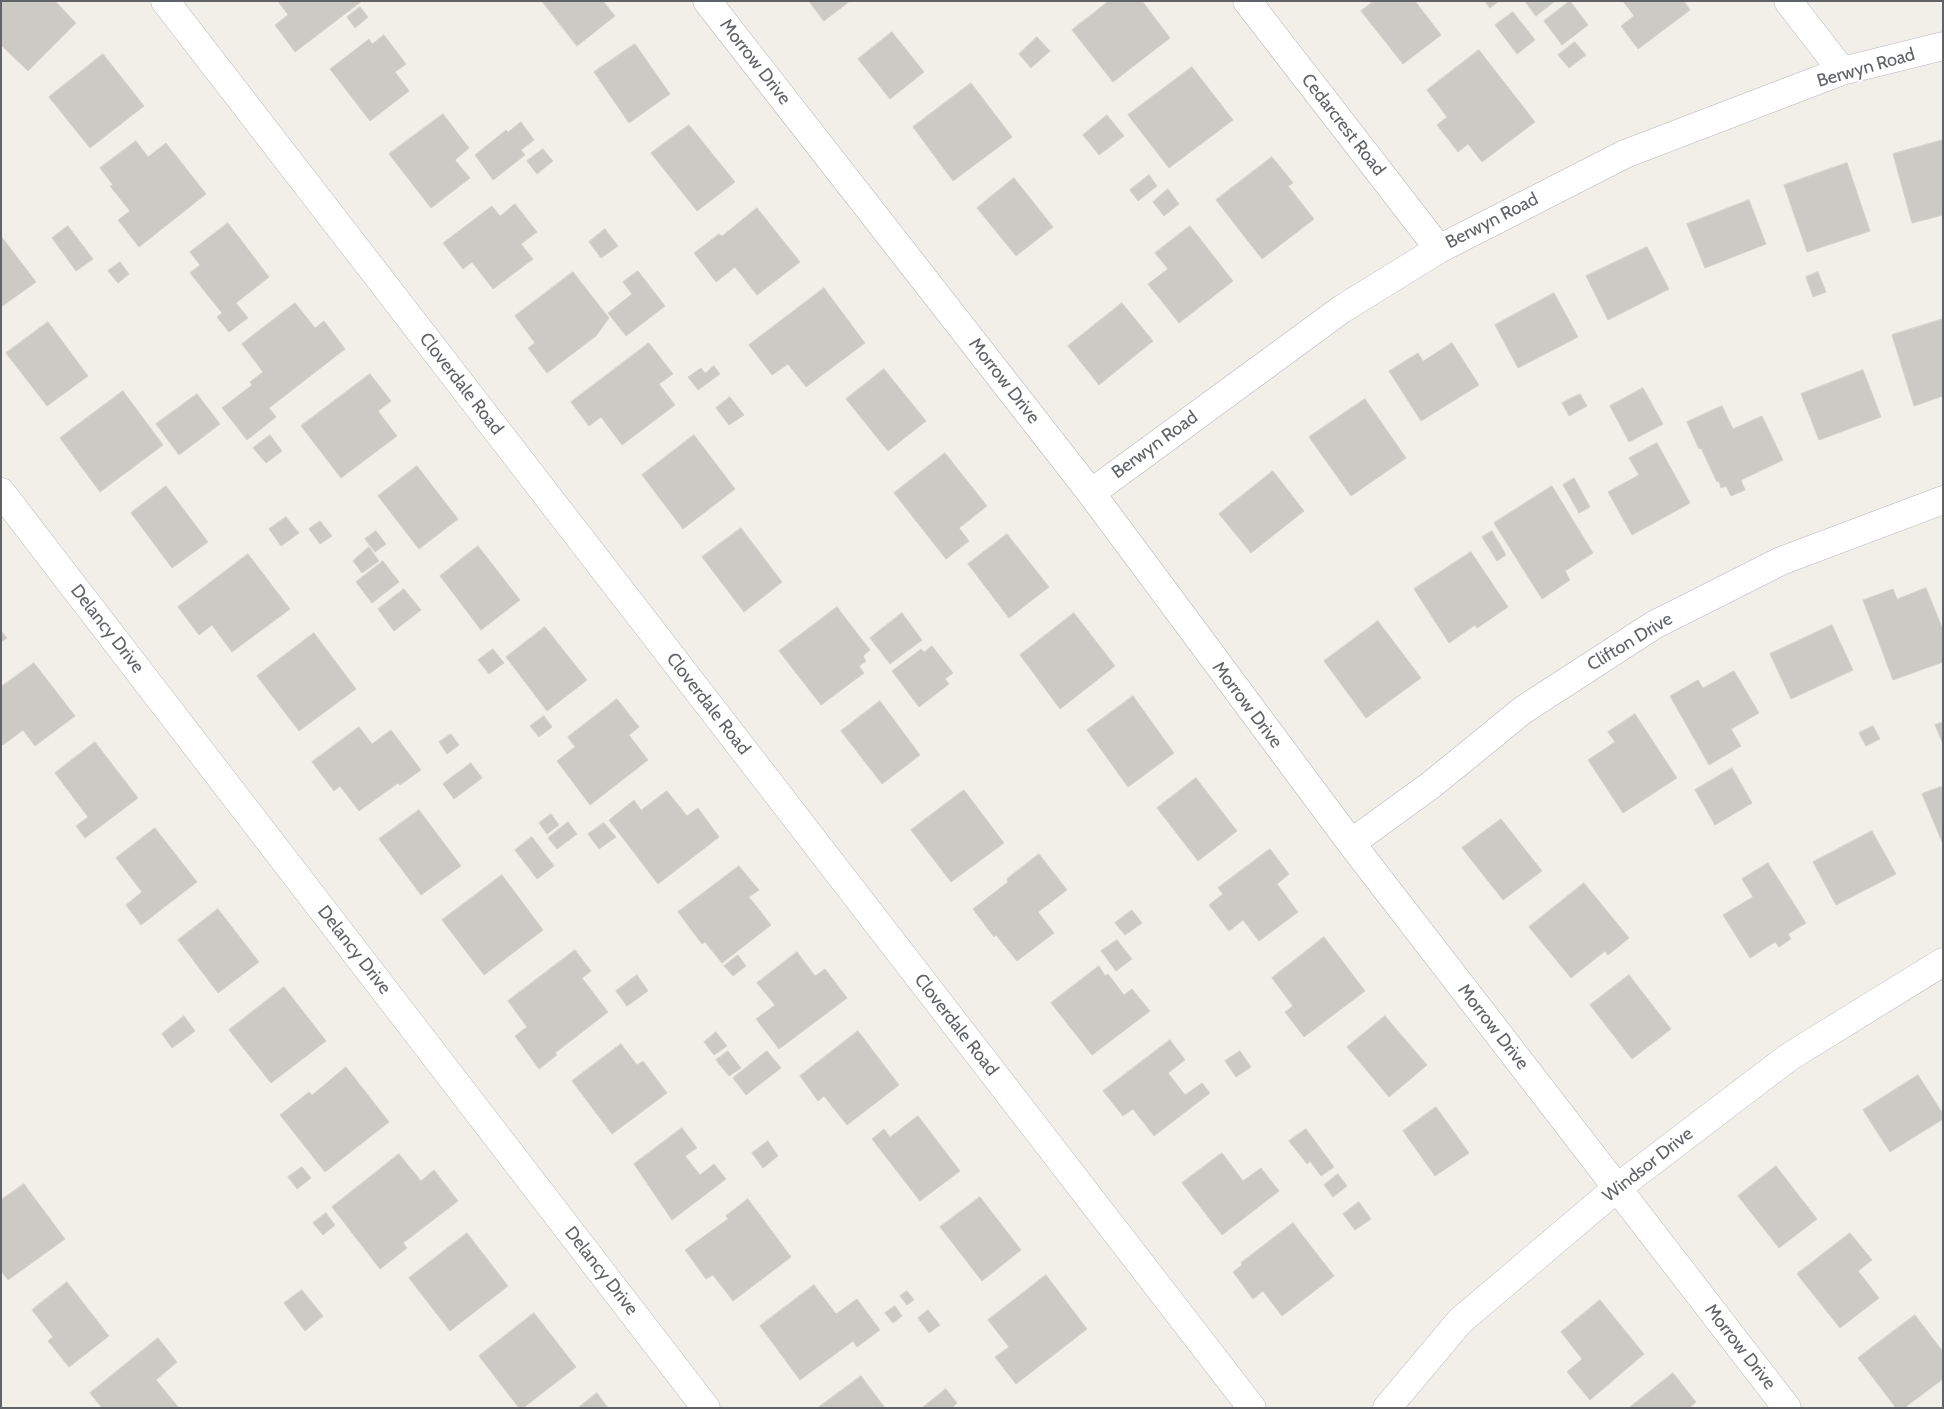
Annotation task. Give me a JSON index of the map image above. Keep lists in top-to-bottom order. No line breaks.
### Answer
{"streets":{"street":["Morrow Drive","Berwyn Road","Cedarcrest Road","Cloverdale Road","Delancy Drive","Clifton Drive","Windsor Drive"]},"crossings":[["Morrow Drive","Berwyn Road"],["Morrow Drive","Clifton Drive"],["Morrow Drive","Windsor Drive"],["Berwyn Road","Cedarcrest Road"]]}
